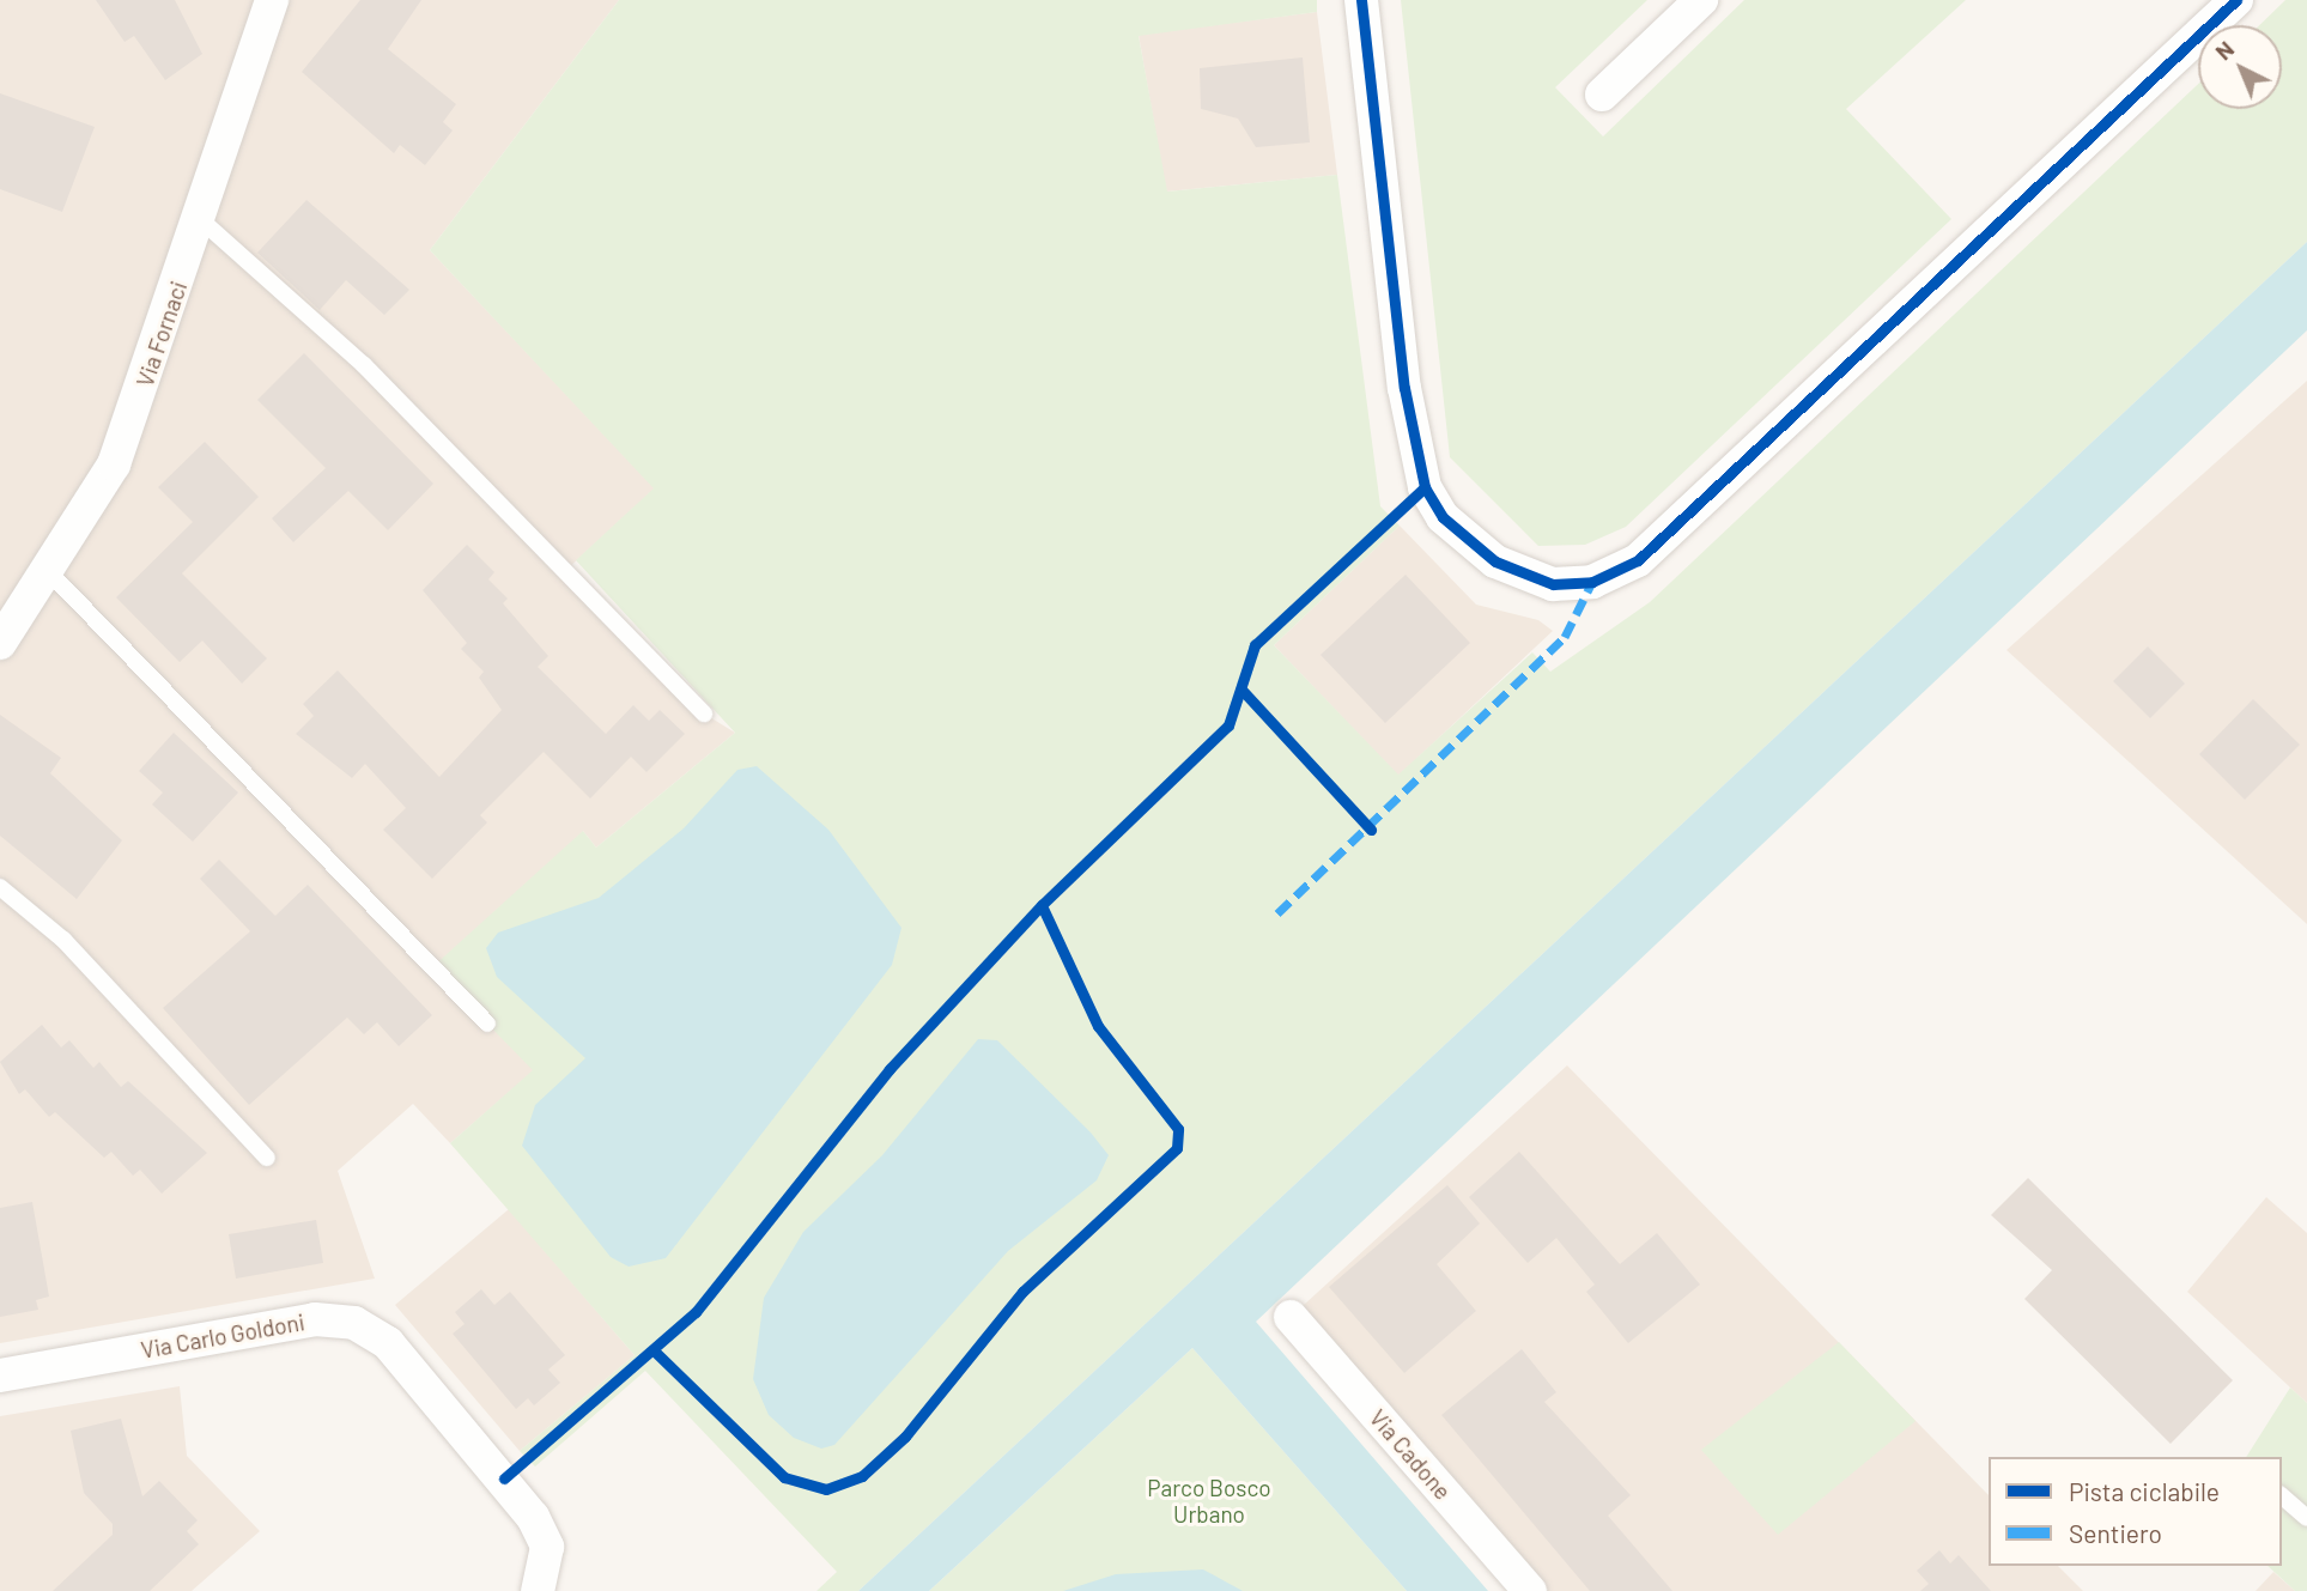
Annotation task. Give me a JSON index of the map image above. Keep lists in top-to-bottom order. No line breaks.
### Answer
{"streets":{"street":["Via Fornaci","Via Carlo Goldoni","Via Cadone"]},"parks":["Parco Bosco Urbano"],"legend":["Pista ciclabile","Sentiero"],"north":"top left"}
